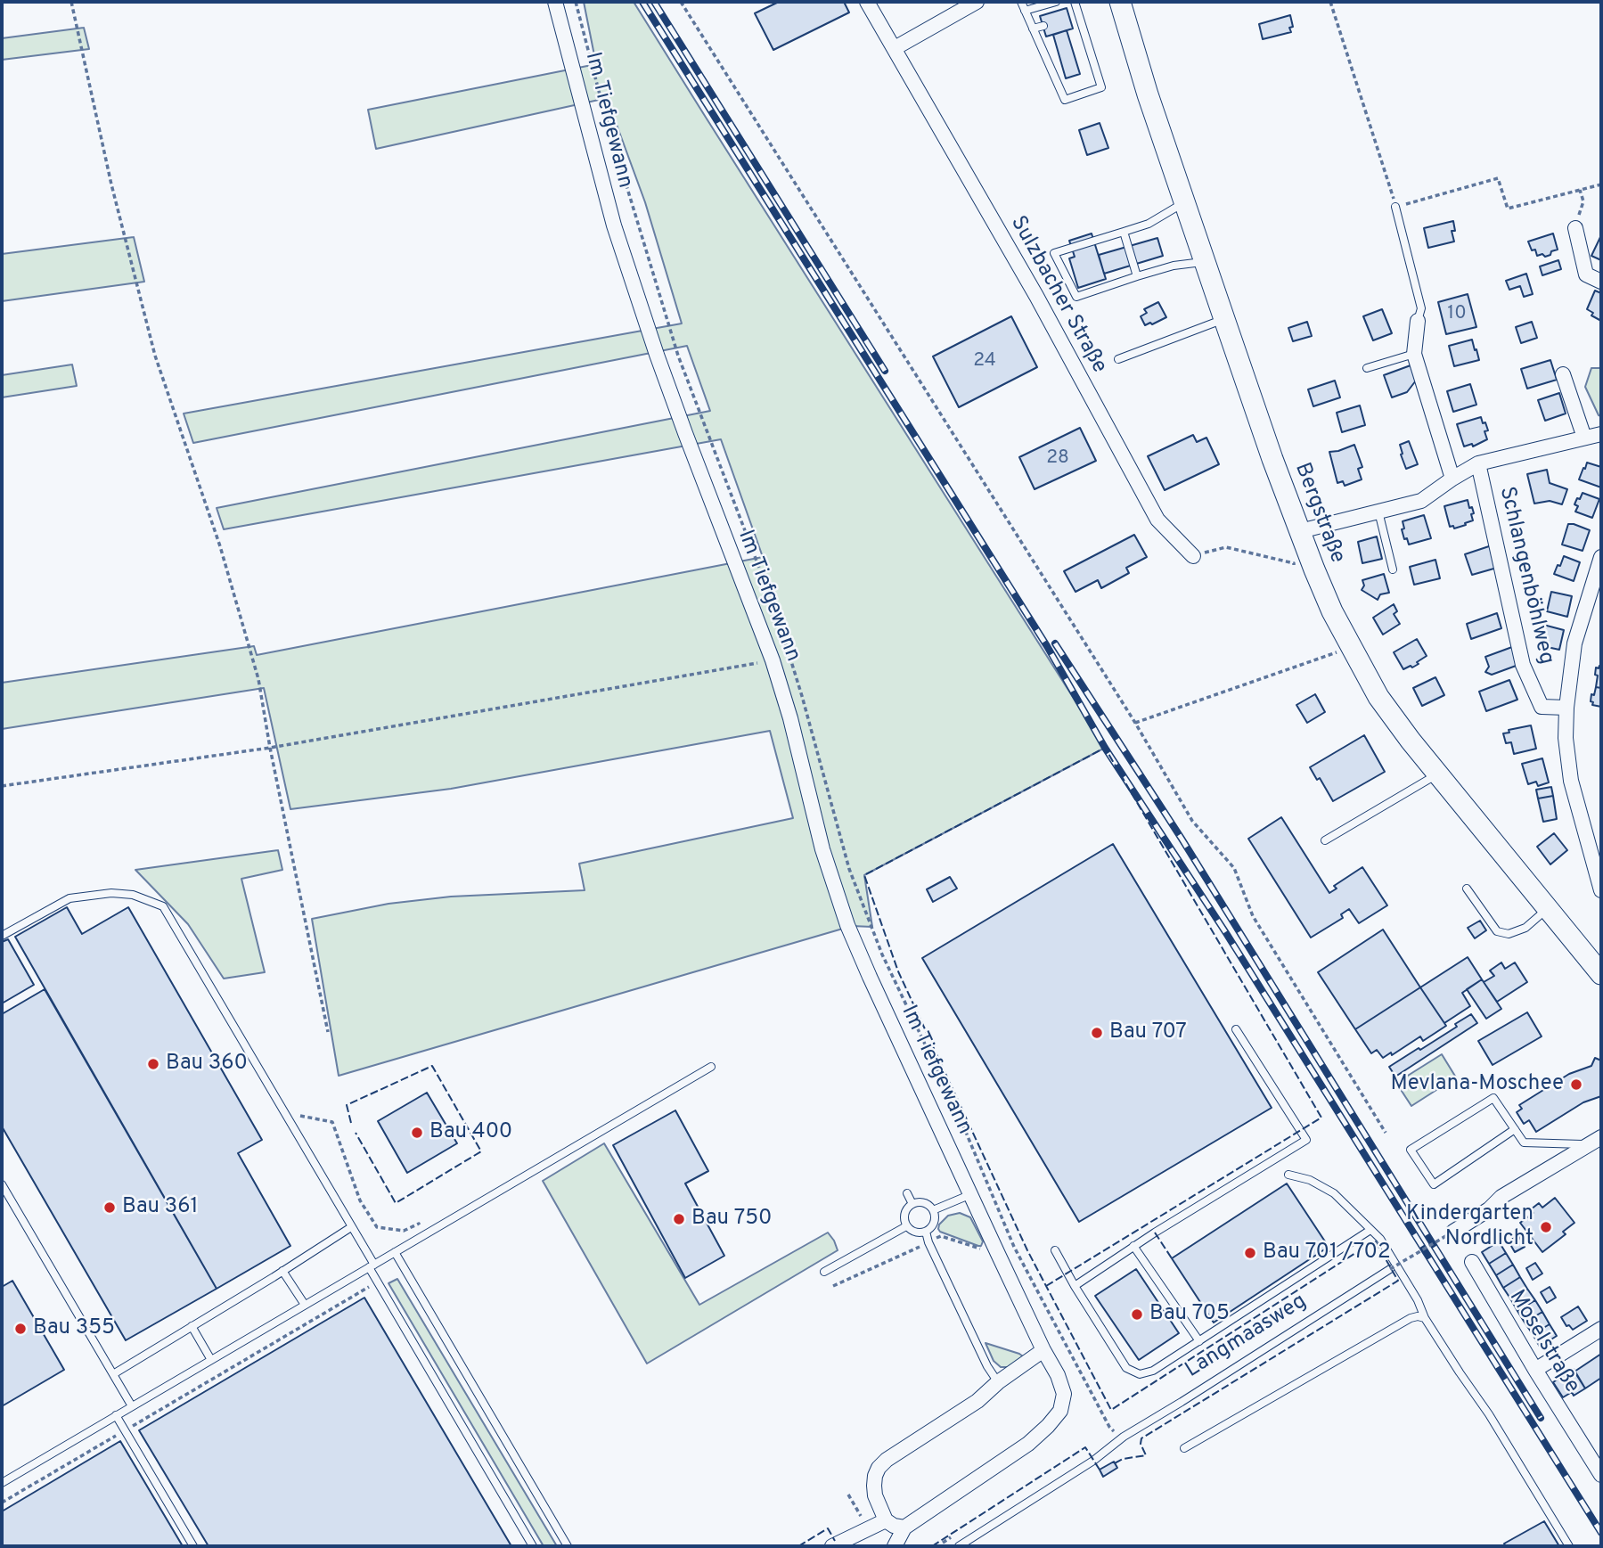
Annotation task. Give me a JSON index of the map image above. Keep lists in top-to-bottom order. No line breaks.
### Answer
{"streets":{"main road":["Bergstraße"],"street":["Im Tiefgewann","Sulzbacher Straße","Schlangenböhlweg","Moselstraße"],"lane":["Langmaasweg"]},"places":["Bau 707","Bau 360","Mevlana-Moschee","Bau 400","Bau 361","Bau 750","Kindergarten Nordlicht","Bau 701 /702","Bau 705","Bau 355"],"house_numbers":["10","24","28"]}
